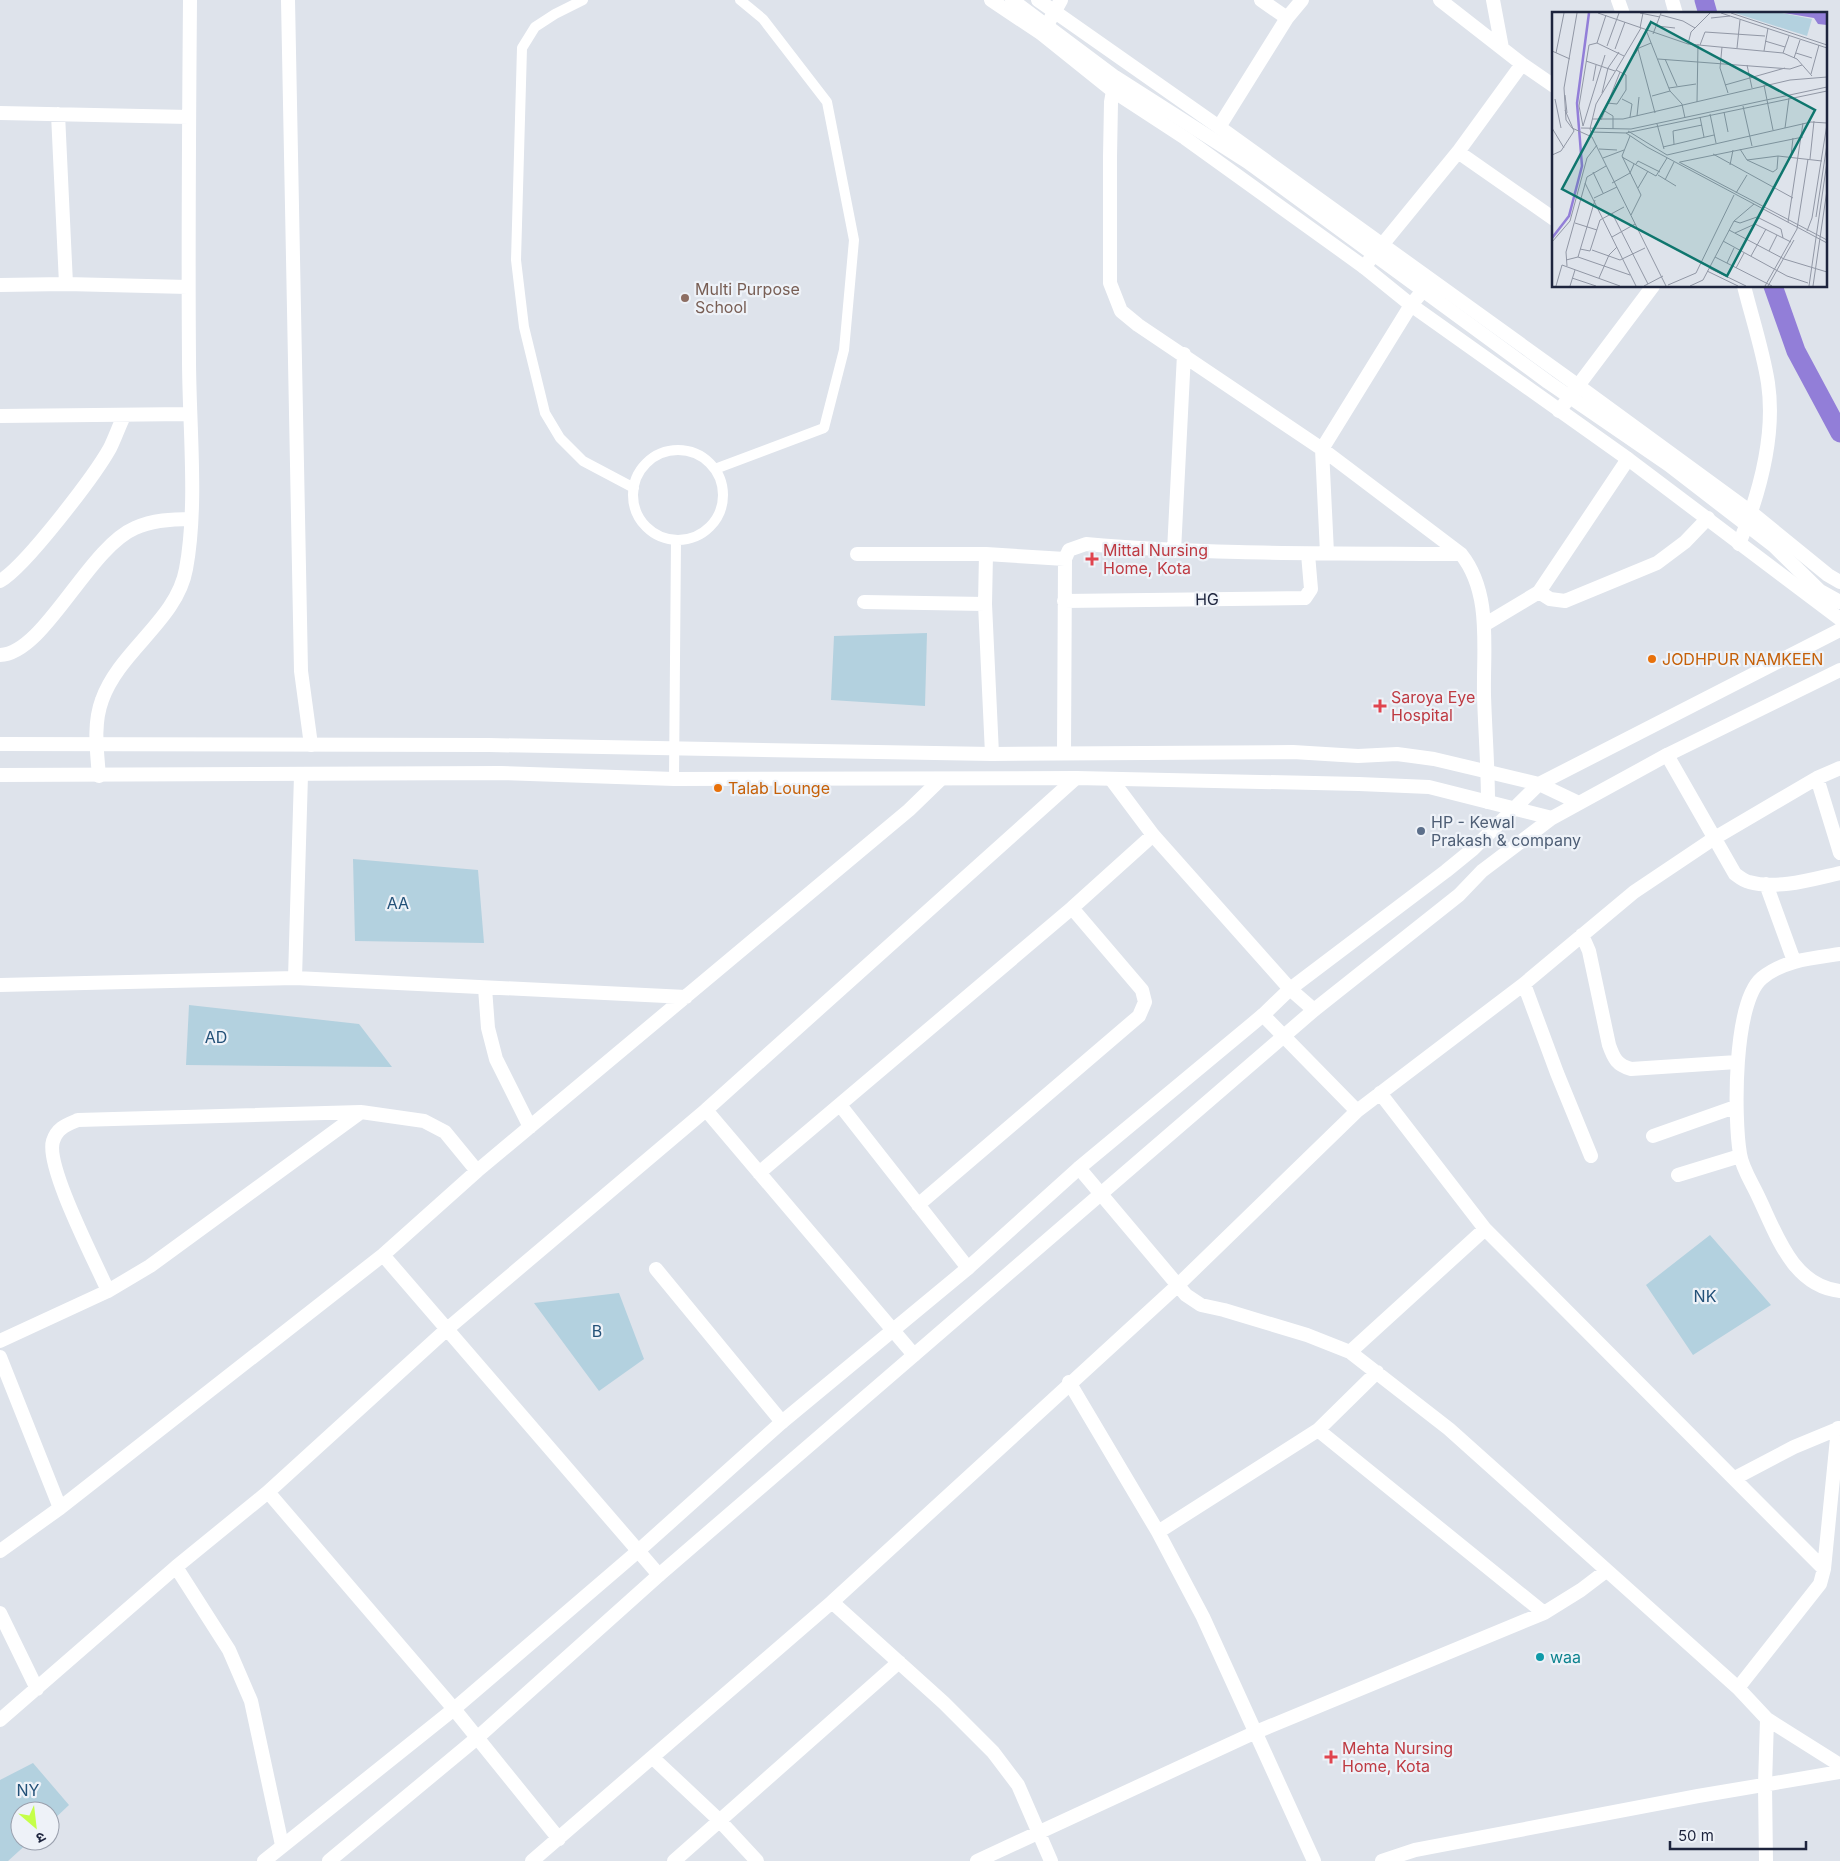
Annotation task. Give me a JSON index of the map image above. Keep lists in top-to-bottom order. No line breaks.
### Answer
{"streets":{"street":["HG"]},"parks":["AA","AD","NK","B","NY"],"places":{"other":["Multi Purpose School","JODHPUR NAMKEEN","Talab Lounge","HP - Kewal Prakash & company","waa"],"health":["Mittal Nursing Home, Kota","Saroya Eye Hospital","Mehta Nursing Home, Kota"]},"scale_bar":"50 m","north":"bottom right"}
